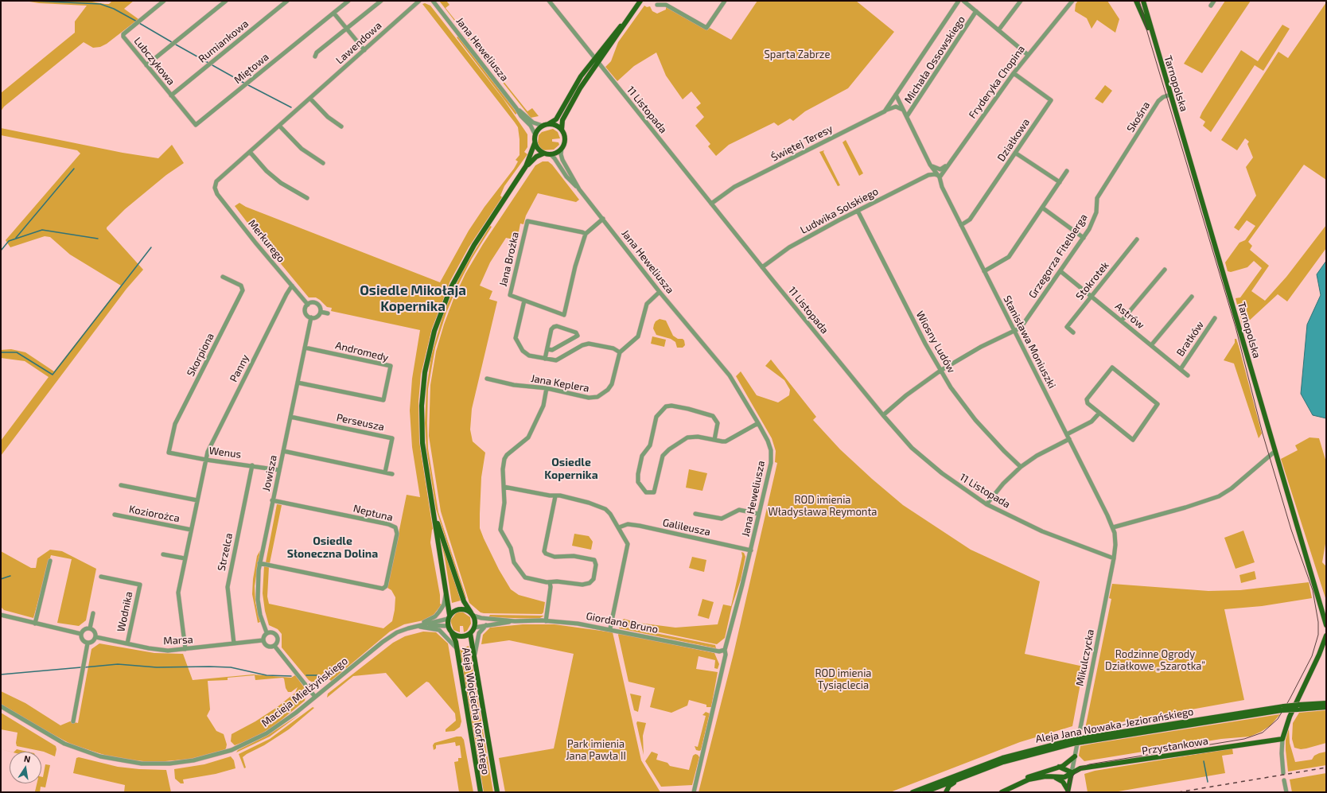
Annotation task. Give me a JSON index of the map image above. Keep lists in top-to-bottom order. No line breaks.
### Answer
{"streets":{"main road":["Tarnopolska","Mikulczycka","Aleja Wojciecha Korfantego","Aleja Jana Nowaka-Jeziorańskiego","Przystankowa"],"street":["Rumiankowa","Lawendowa","Jana Heweliusza","Michała Ossowskiego","Lubczykowa","Miętowa","Fryderyka Chopina","11 Listopada","Skośna","Działkowa","Świętej Teresy","Ludwika Solskiego","Merkurego","Grzegorza Fitelberga","Jana Brożka","Stokrotek","Astrów","Bratków","Wiosny Ludów","Stanisława Moniuszki","Andromedy","Skorpiona","Panny","Jana Keplera","Perseusza","Wenus","Jowisza","Neptuna","Koziorożca","Galileusza","Strzelca","Wodnika","Giordano Bruno","Marsa","Macieja Mielżyńskiego"]},"crossings":[["Rumiankowa","Lubczykowa"],["Rumiankowa","Miętowa"],["Lawendowa","Merkurego"],["Jana Heweliusza","Galileusza"],["Jana Heweliusza","Giordano Bruno"],["Michała Ossowskiego","Stanisława Moniuszki"],["Lubczykowa","Miętowa"],["Fryderyka Chopina","Działkowa"],["Fryderyka Chopina","Stanisława Moniuszki"],["Tarnopolska","Skośna"],["11 Listopada","Świętej Teresy"],["11 Listopada","Ludwika Solskiego"],["11 Listopada","Grzegorza Fitelberga"],["11 Listopada","Mikulczycka"],["Skośna","Grzegorza Fitelberga"],["Działkowa","Stanisława Moniuszki"],["Ludwika Solskiego","Wiosny Ludów"],["Merkurego","Panny"],["Merkurego","Jowisza"],["Grzegorza Fitelberga","Astrów"],["Grzegorza Fitelberga","Wiosny Ludów"],["Grzegorza Fitelberga","Stanisława Moniuszki"],["Stokrotek","Astrów"],["Astrów","Bratków"],["Stanisława Moniuszki","Mikulczycka"],["Andromedy","Jowisza"],["Skorpiona","Wenus"],["Panny","Wenus"],["Panny","Koziorożca"],["Perseusza","Jowisza"],["Wenus","Jowisza"],["Wenus","Koziorożca"],["Wenus","Strzelca"],["Jowisza","Neptuna"],["Jowisza","Marsa"],["Koziorożca","Marsa"],["Strzelca","Marsa"],["Wodnika","Marsa"],["Giordano Bruno","Macieja Mielżyńskiego"],["Giordano Bruno","Aleja Wojciecha Korfantego"],["Mikulczycka","Przystankowa"],["Macieja Mielżyńskiego","Aleja Wojciecha Korfantego"]],"districts":["Osiedle Mikołaja Kopernika","Osiedle Kopernika","Osiedle Słoneczna Dolina"],"parks":["Sparta Zabrze","ROD imienia Władysława Reymonta","Rodzinne Ogrody Działkowe „Szarotka”","ROD imienia Tysiąclecia","Park imienia Jana Pawła II"],"north":"top"}
